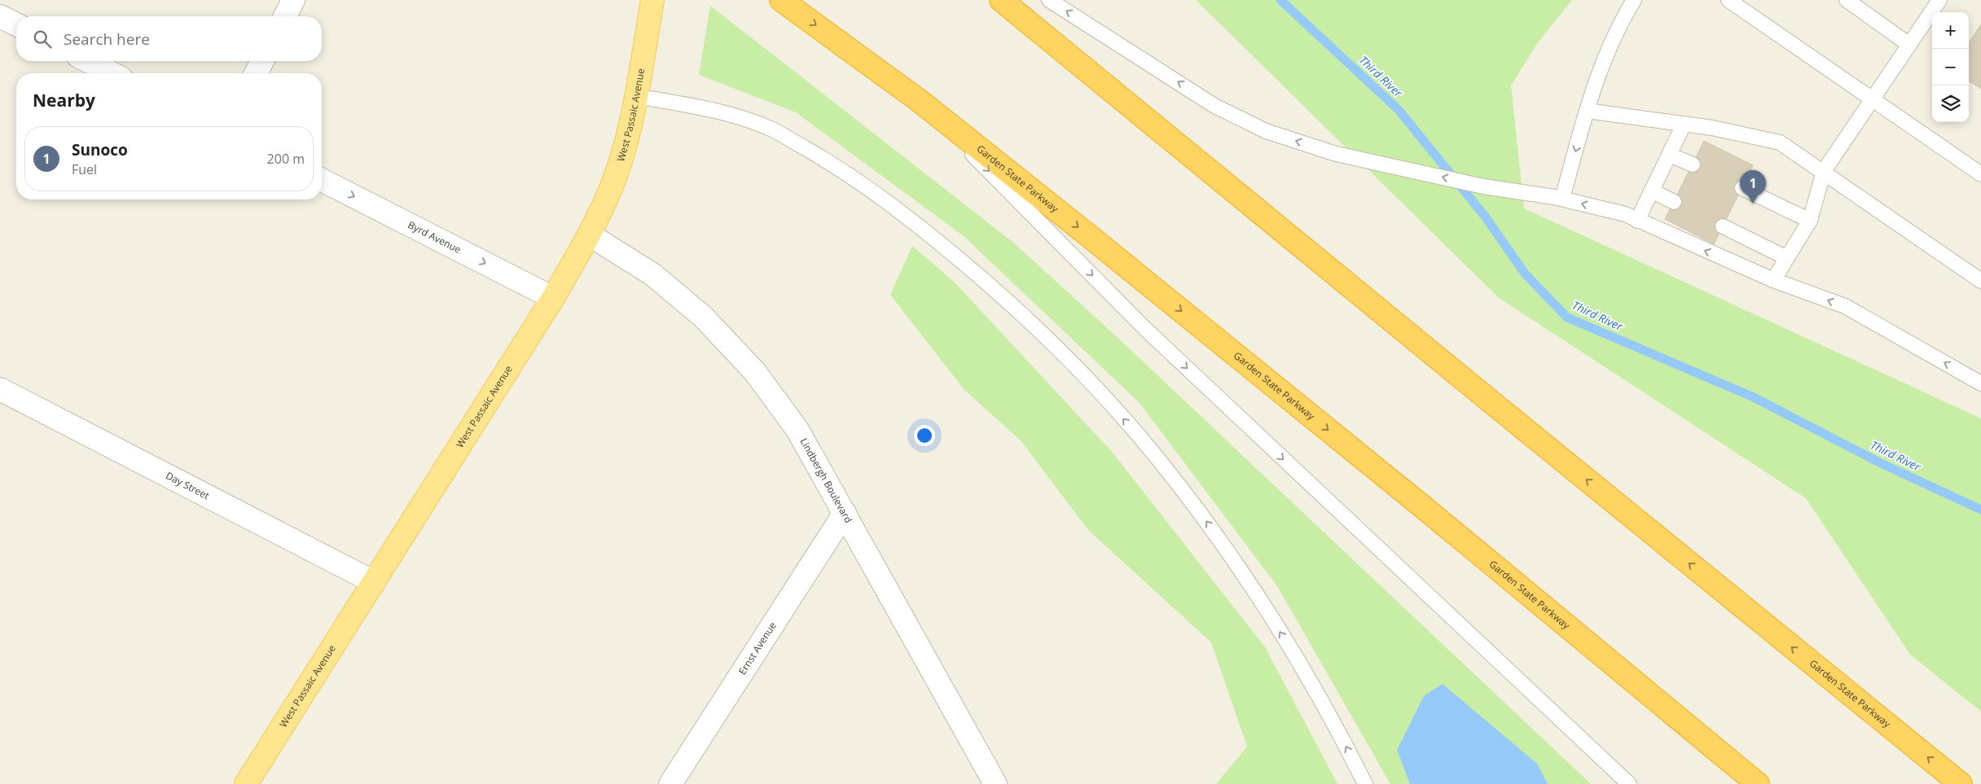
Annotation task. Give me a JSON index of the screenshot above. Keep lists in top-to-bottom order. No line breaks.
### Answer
{"streets":{"highway":["Garden State Parkway"],"main road":["West Passaic Avenue"],"street":["Byrd Avenue","Lindbergh Boulevard","Day Street","Ernst Avenue"]},"crossings":[["West Passaic Avenue","Byrd Avenue"],["West Passaic Avenue","Lindbergh Boulevard"],["West Passaic Avenue","Day Street"],["Lindbergh Boulevard","Ernst Avenue"]],"one_way":["Byrd Avenue"],"water":["Third River"],"page":{"map_buttons":["+","−"],"search":"Search here","heading":"Nearby","list":[{"mark":"1","name":"Sunoco","note":"Fuel","value":"200 m"}],"pins":"1"}}
